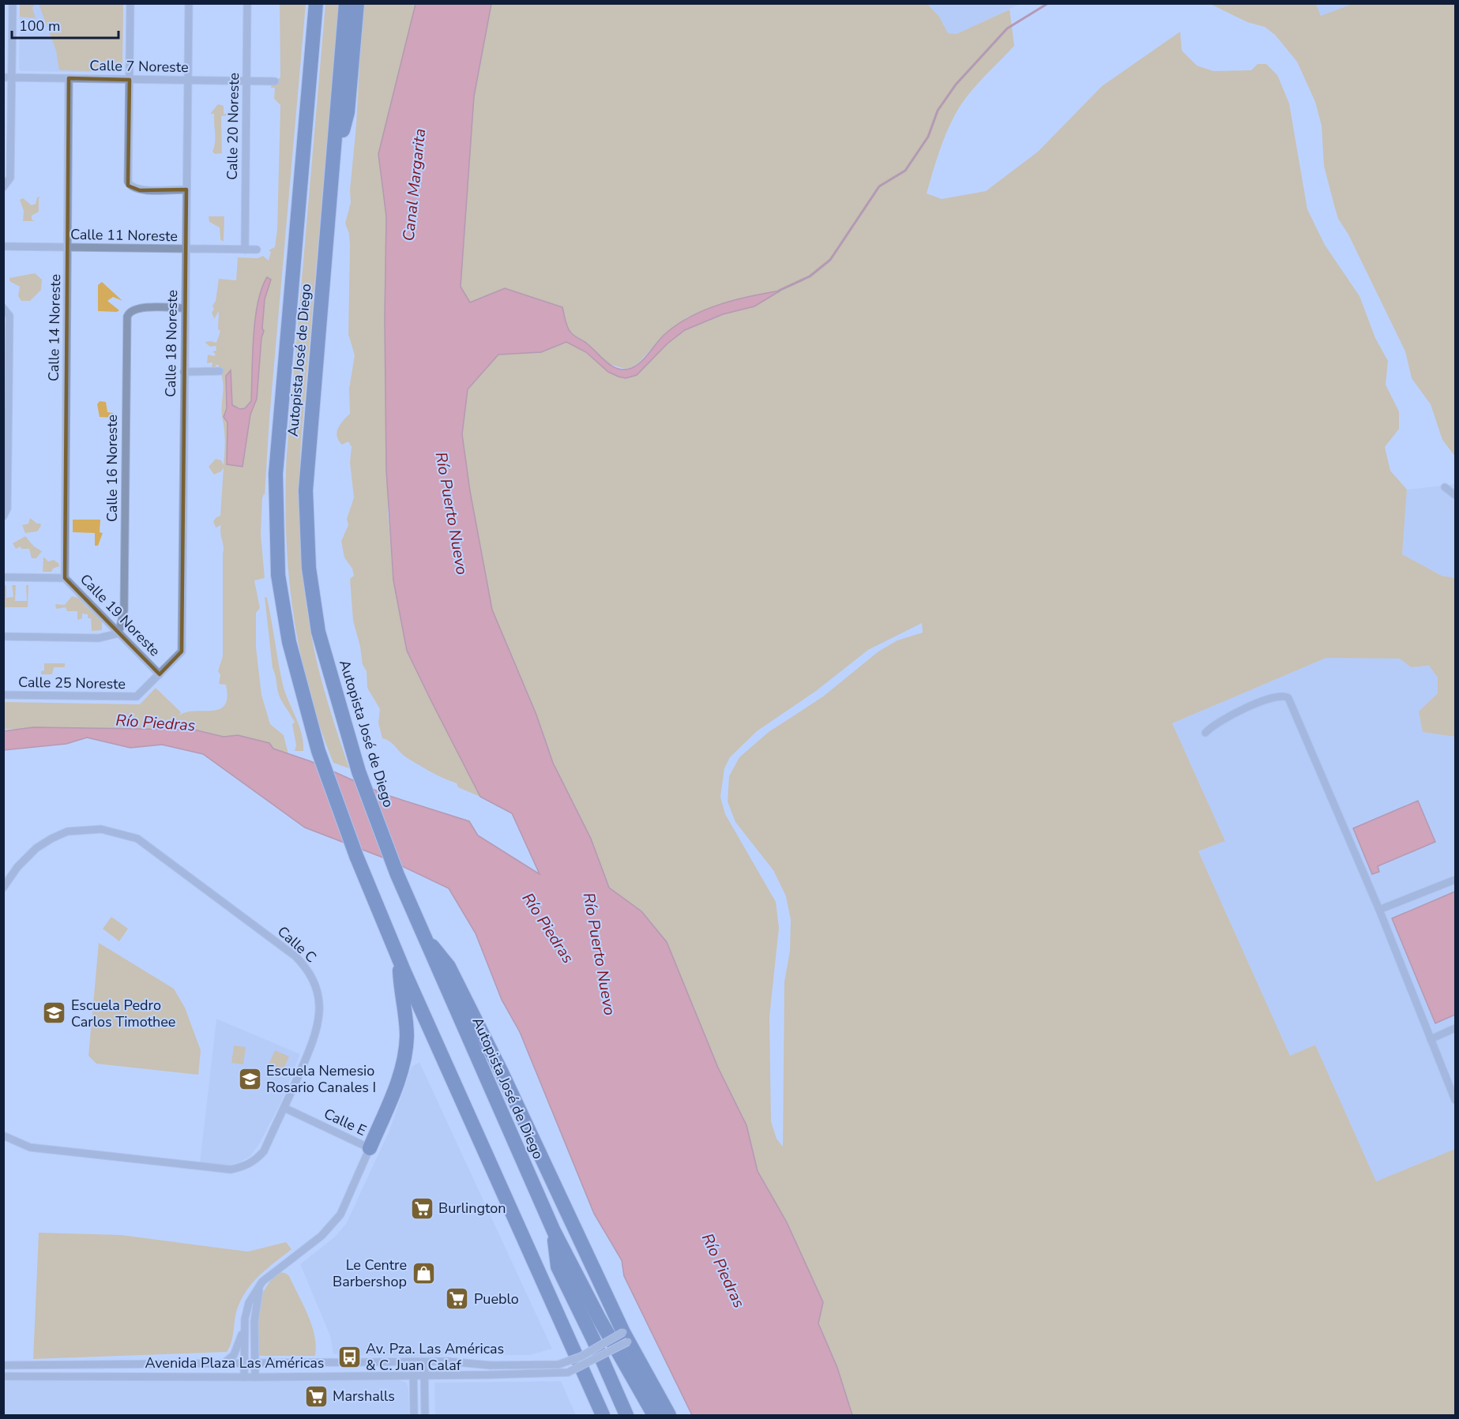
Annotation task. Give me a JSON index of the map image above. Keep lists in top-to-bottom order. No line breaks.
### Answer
{"streets":{"highway":["Autopista José de Diego"],"street":["Calle 7 Noreste","Calle 20 Noreste","Calle 11 Noreste","Calle 14 Noreste","Calle 18 Noreste","Calle 16 Noreste","Calle 19 Noreste","Calle 25 Noreste","Calle C","Calle E","Avenida Plaza Las Américas"]},"crossings":[["Calle 7 Noreste","Calle 20 Noreste"],["Calle 7 Noreste","Calle 14 Noreste"],["Calle 7 Noreste","Calle 18 Noreste"],["Calle 20 Noreste","Calle 11 Noreste"],["Calle 11 Noreste","Calle 14 Noreste"],["Calle 11 Noreste","Calle 18 Noreste"],["Calle 14 Noreste","Calle 19 Noreste"],["Calle 18 Noreste","Calle 16 Noreste"],["Calle 18 Noreste","Calle 19 Noreste"],["Calle 18 Noreste","Calle 25 Noreste"],["Calle 16 Noreste","Calle 19 Noreste"],["Calle 19 Noreste","Calle 25 Noreste"],["Calle C","Calle E"]],"water":["Canal Margarita","Río Puerto Nuevo","Río Piedras"],"places":{"school or university":["Escuela Pedro Carlos Timothee","Escuela Nemesio Rosario Canales I"],"supermarket":["Burlington","Pueblo","Marshalls"],"shop":["Le Centre Barbershop"],"bus stop":["Av. Pza. Las Américas & C. Juan Calaf"]},"scale_bar":"100 m"}
